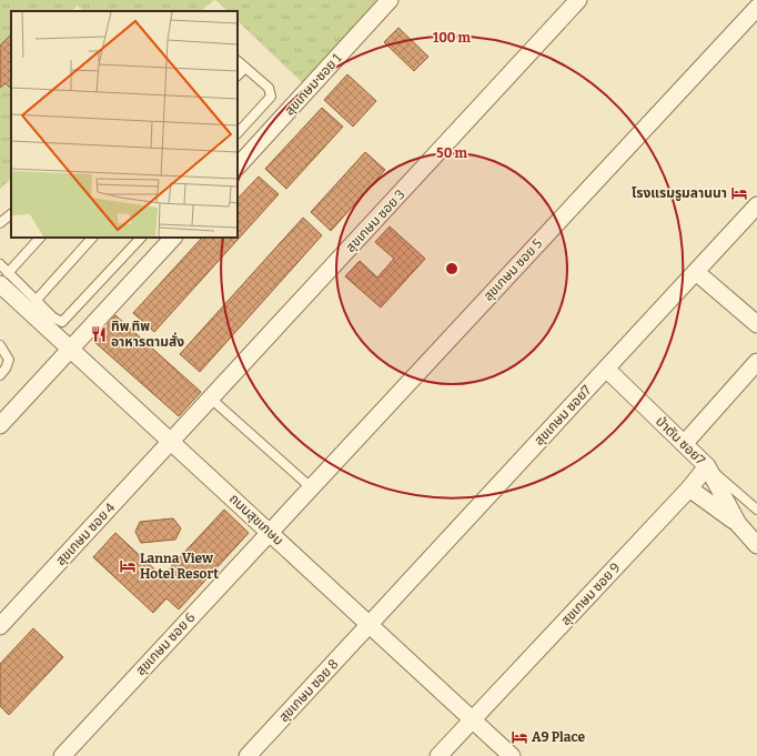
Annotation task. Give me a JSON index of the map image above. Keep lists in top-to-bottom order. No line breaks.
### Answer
{"streets":{"street":["สุขเกษม ซอย 1","สุขเกษม ซอย 3","สุขเกษม ซอย 5","สุขเกษม ซอย7","ป่าตัน ซอย7","ถนนสุขเกษม","สุขเกษม ซอย 4","สุขเกษม ซอย 9","สุขเกษม ซอย 6","สุขเกษม ซอย 8"]},"crossings":[["สุขเกษม ซอย 3","ถนนสุขเกษม"],["สุขเกษม ซอย 3","สุขเกษม ซอย 4"],["สุขเกษม ซอย 5","ถนนสุขเกษม"],["สุขเกษม ซอย 5","สุขเกษม ซอย 6"],["สุขเกษม ซอย7","ป่าตัน ซอย7"],["สุขเกษม ซอย7","ถนนสุขเกษม"],["สุขเกษม ซอย7","สุขเกษม ซอย 8"],["ป่าตัน ซอย7","สุขเกษม ซอย 9"],["ถนนสุขเกษม","สุขเกษม ซอย 4"],["ถนนสุขเกษม","สุขเกษม ซอย 9"],["ถนนสุขเกษม","สุขเกษม ซอย 6"],["ถนนสุขเกษม","สุขเกษม ซอย 8"]],"places":{"hotel":["โรงแรมรูมลานนา","Lanna View Hotel Resort","A9 Place"],"restaurant":["ทิพ ทิพ อาหารตามสั่ง"]},"rings":["100 m","50 m"]}
